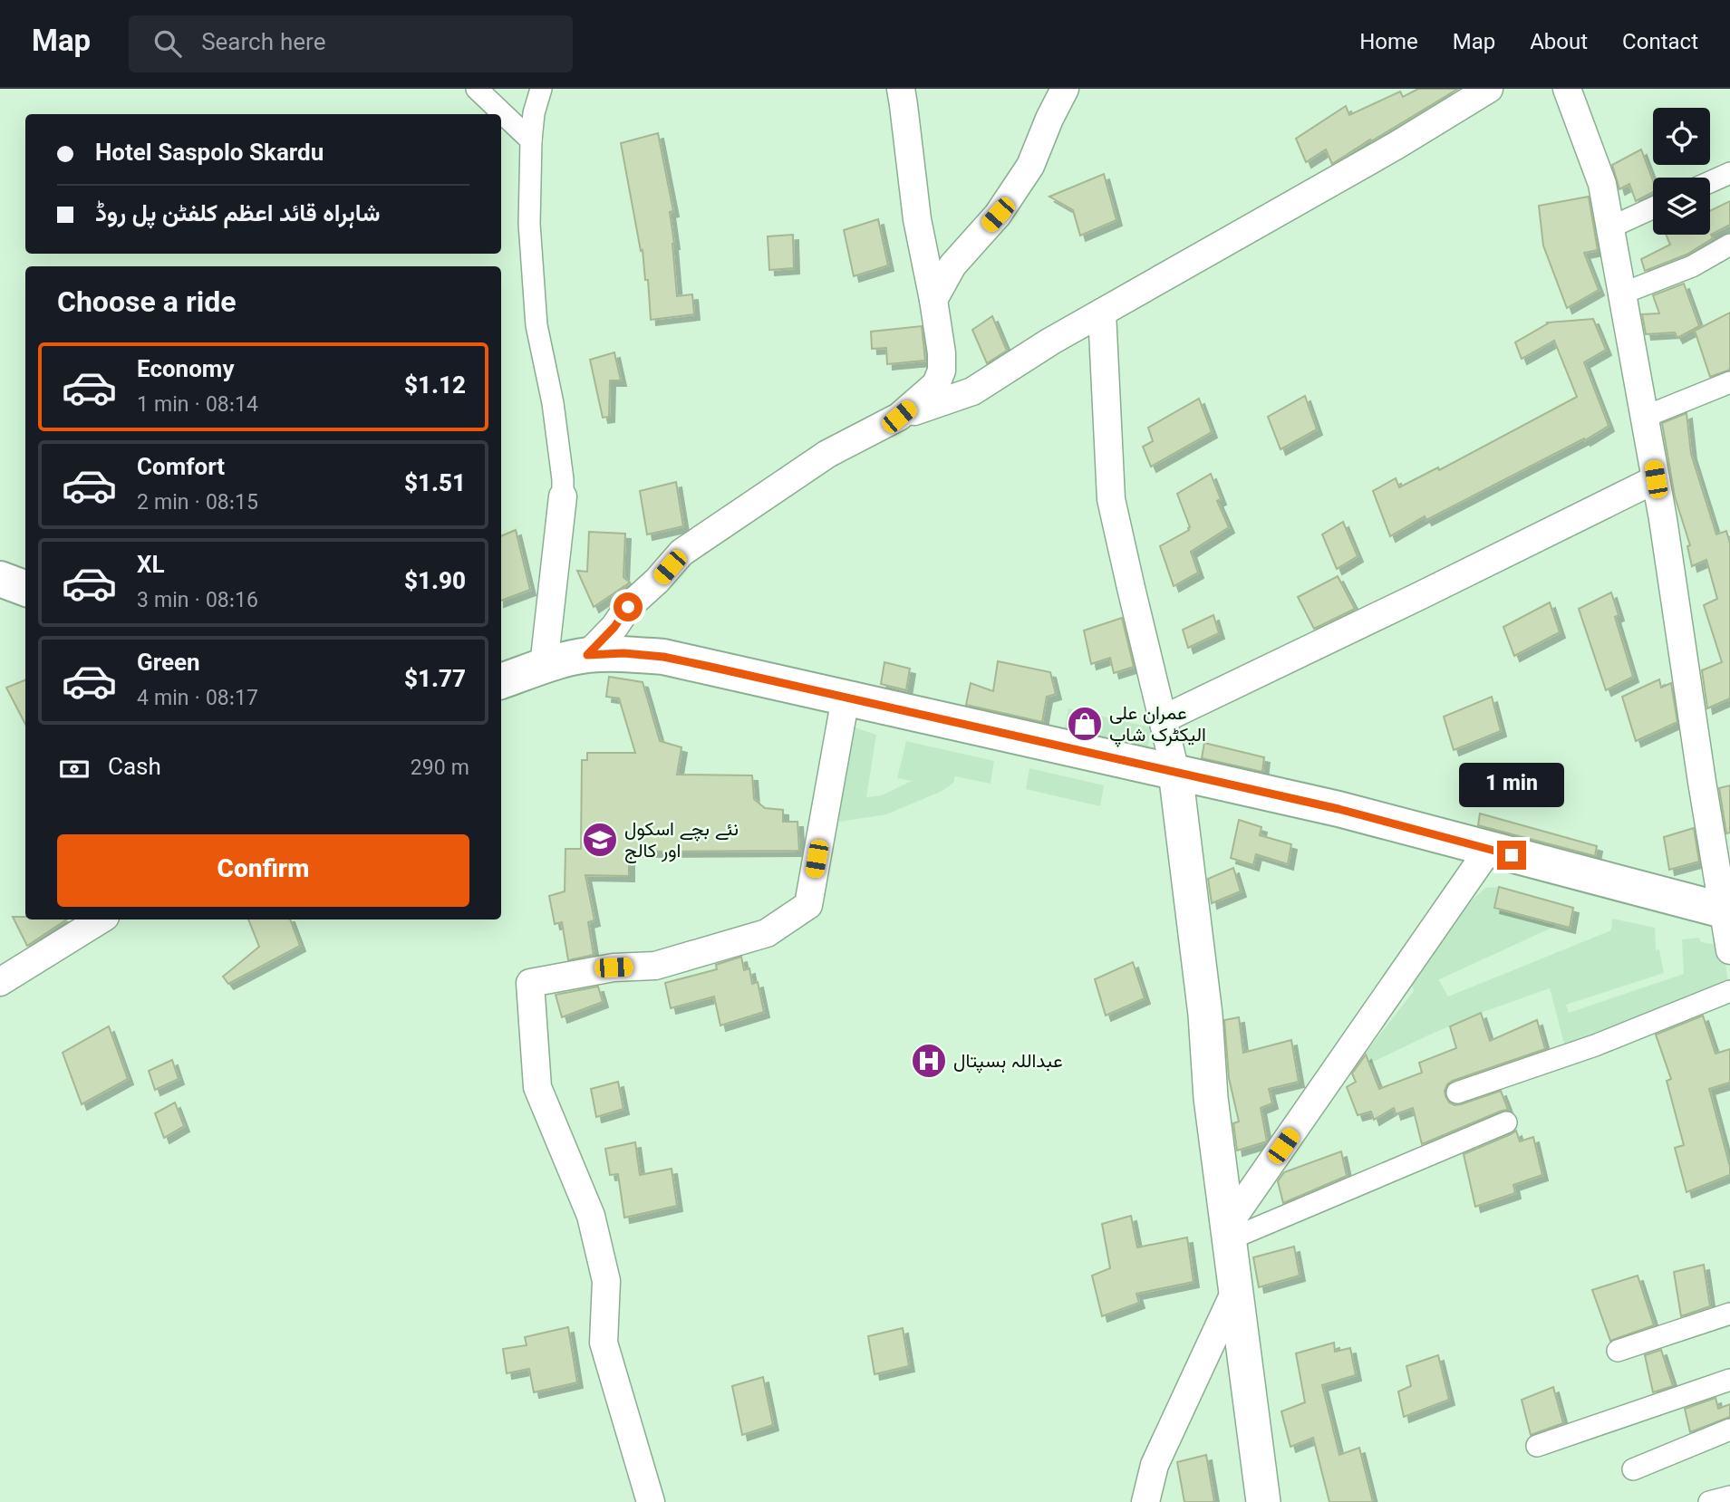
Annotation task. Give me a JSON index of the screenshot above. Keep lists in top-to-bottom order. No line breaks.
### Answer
{"places":{"shop":["عمران علی الیکٹرک شاپ"],"school or university":["نئے بچے اسکول اور کالج"],"hospital":["عبداللہ ہسپتال"]},"page":{"header":"Map","search":"Search here","nav":["Home","Map","About","Contact"],"banner":["Hotel Saspolo Skardu","شاہراہ قائد اعظم کلفٹن پل روڈ"],"heading":"Choose a ride","list":[{"name":"Economy","note":"1 min · 08:14","value":"$1.12"},{"name":"Comfort","note":"2 min · 08:15","value":"$1.51"},{"name":"XL","note":"3 min · 08:16","value":"$1.90"},{"name":"Green","note":"4 min · 08:17","value":"$1.77"}],"pay":["Cash","290 m"],"bubble":"1 min","buttons":"Confirm"}}
